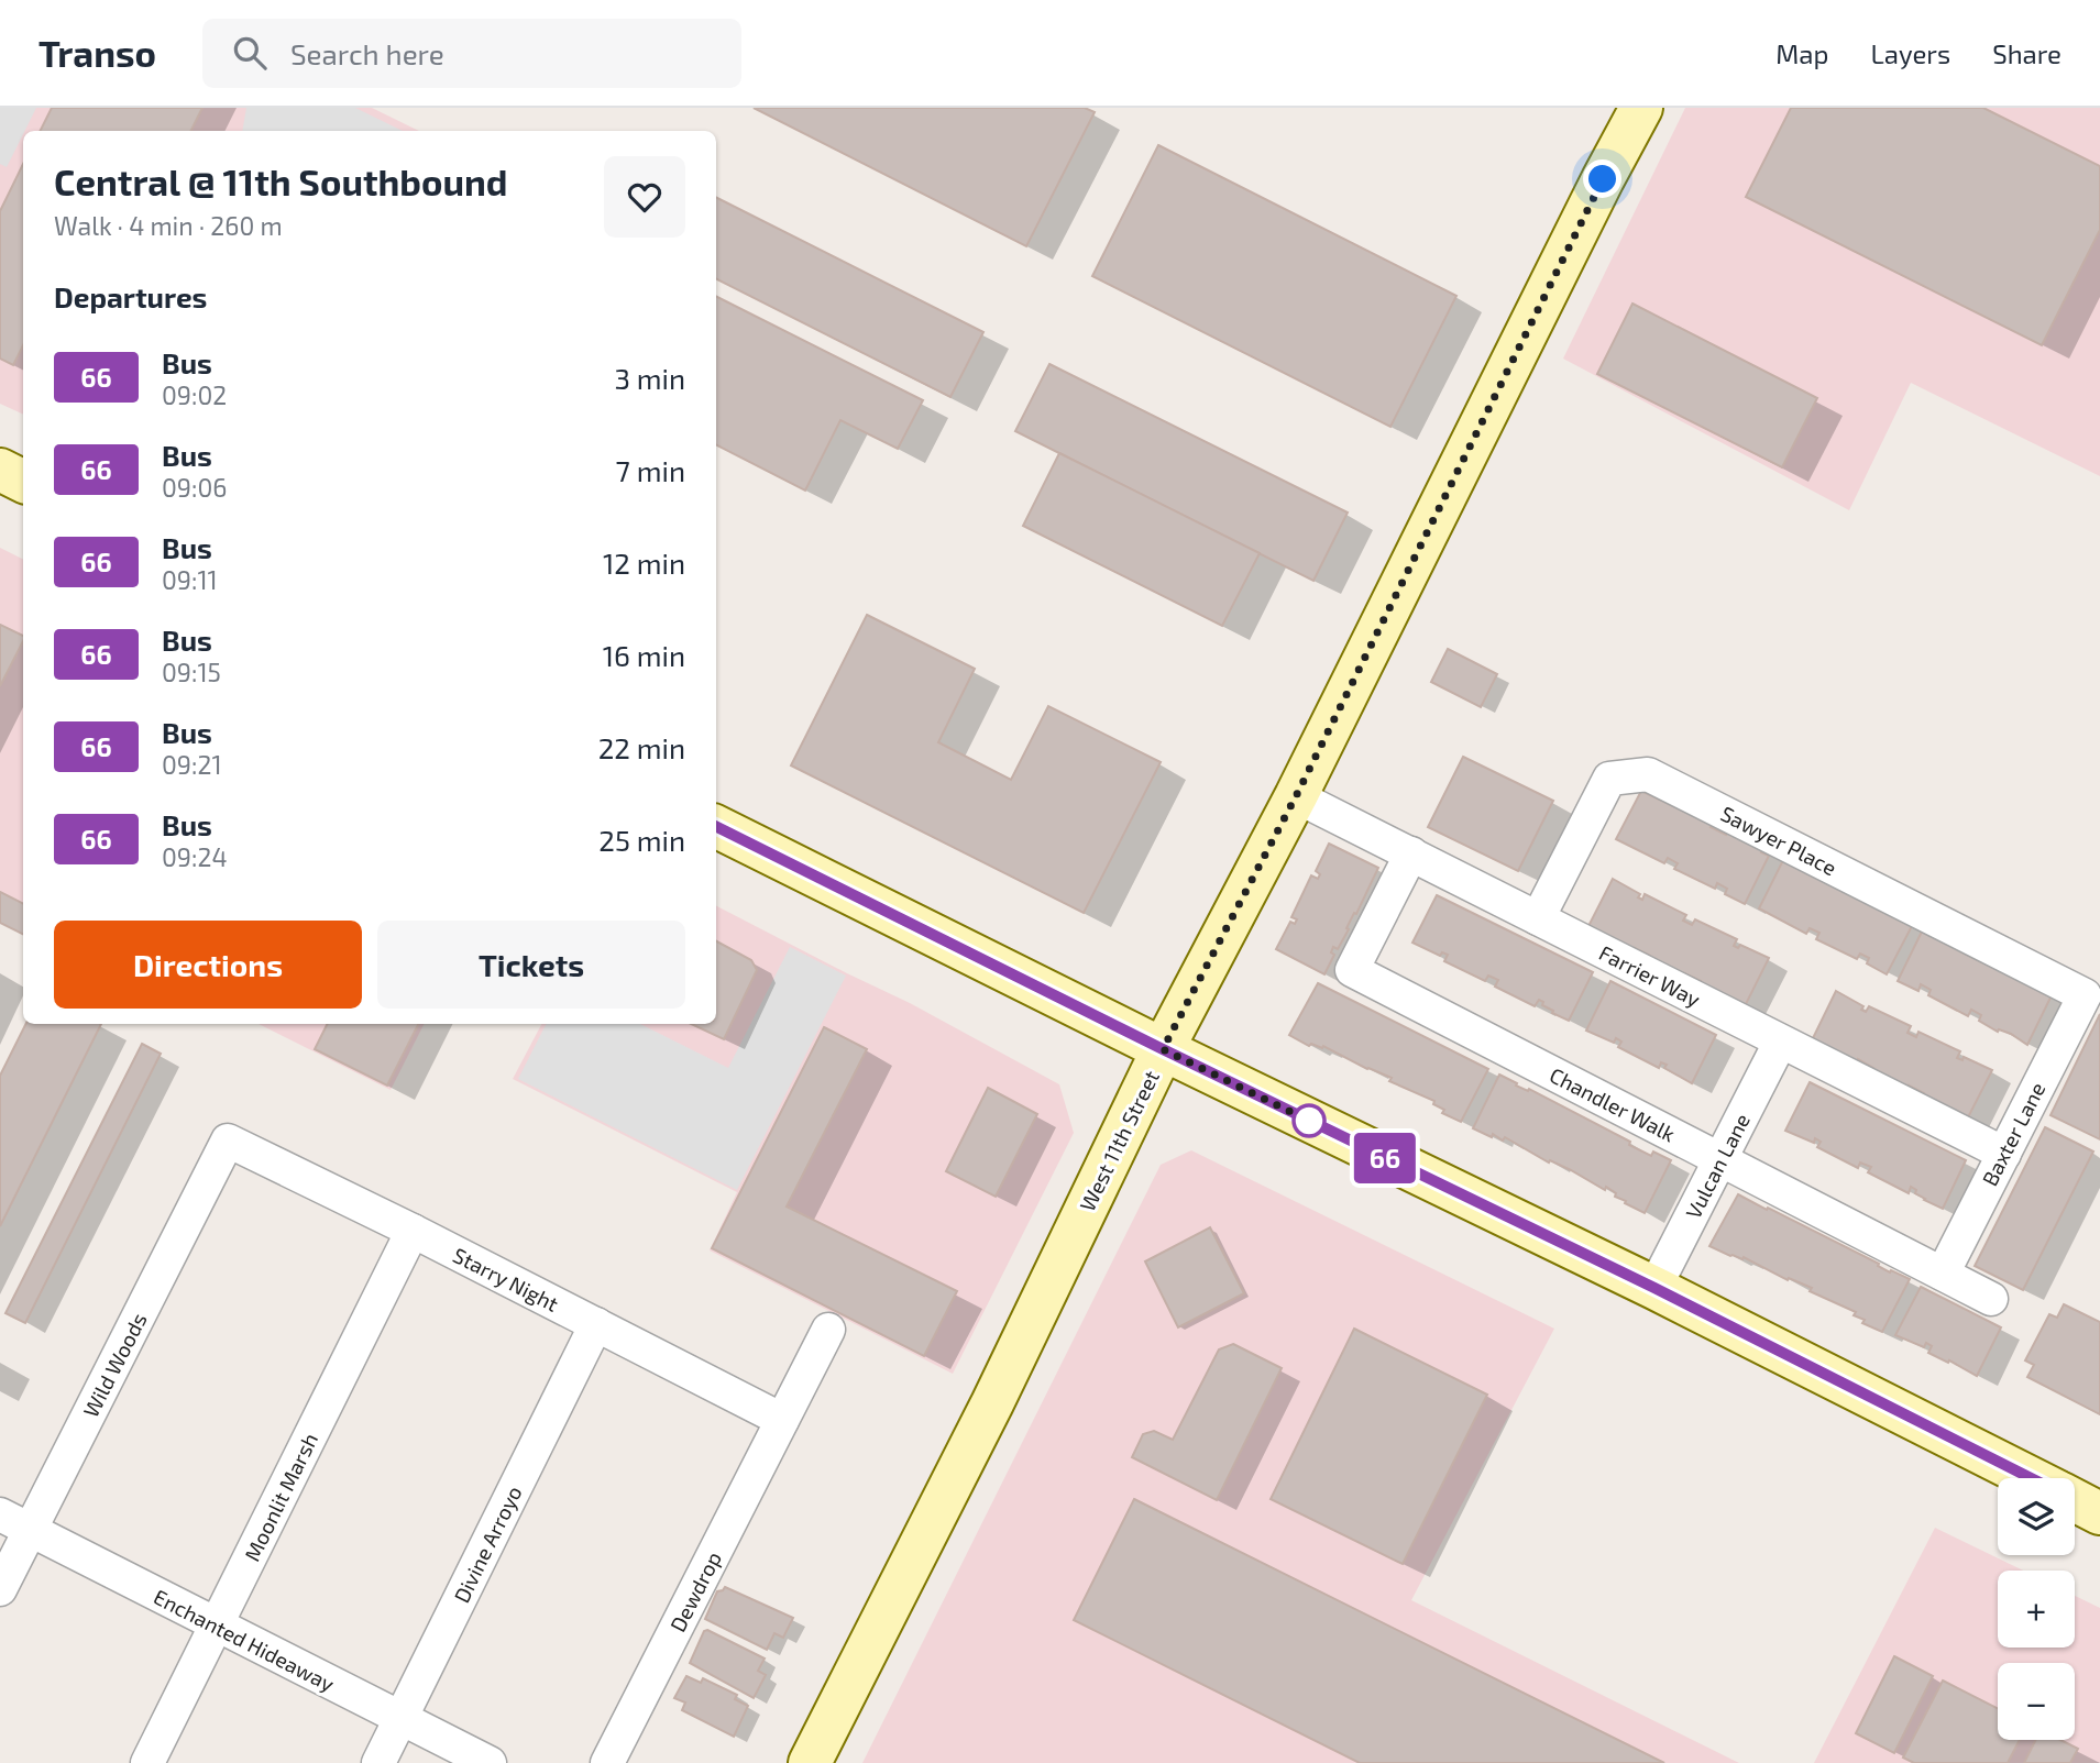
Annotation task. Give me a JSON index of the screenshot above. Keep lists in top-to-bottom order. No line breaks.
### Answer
{"streets":{"street":["Sawyer Place","Farrier Way","Chandler Walk","Baxter Lane","West 11th Street","Vulcan Lane","Starry Night","Wild Woods","Moonlit Marsh","Divine Arroyo","Dewdrop","Enchanted Hideaway"]},"crossings":[["Sawyer Place","Farrier Way"],["Sawyer Place","Baxter Lane"],["Farrier Way","Chandler Walk"],["Farrier Way","Baxter Lane"],["Farrier Way","West 11th Street"],["Farrier Way","Vulcan Lane"],["Chandler Walk","Baxter Lane"],["Chandler Walk","Vulcan Lane"],["Starry Night","Wild Woods"],["Starry Night","Moonlit Marsh"],["Starry Night","Divine Arroyo"],["Starry Night","Dewdrop"],["Wild Woods","Enchanted Hideaway"],["Moonlit Marsh","Enchanted Hideaway"],["Divine Arroyo","Enchanted Hideaway"]],"lines":["bus line 66"],"page":{"header":"Transo","search":"Search here","nav":["Map","Layers","Share"],"on_map":"66","heading":[["Central @ 11th Southbound","Walk · 4 min · 260 m"],"Departures"],"list":[{"mark":"66","name":"Bus","note":"09:02","value":"3 min"},{"mark":"66","name":"Bus","note":"09:06","value":"7 min"},{"mark":"66","name":"Bus","note":"09:11","value":"12 min"},{"mark":"66","name":"Bus","note":"09:15","value":"16 min"},{"mark":"66","name":"Bus","note":"09:21","value":"22 min"},{"mark":"66","name":"Bus","note":"09:24","value":"25 min"}],"buttons":["Directions","Tickets"],"map_buttons":["+","−"]}}
